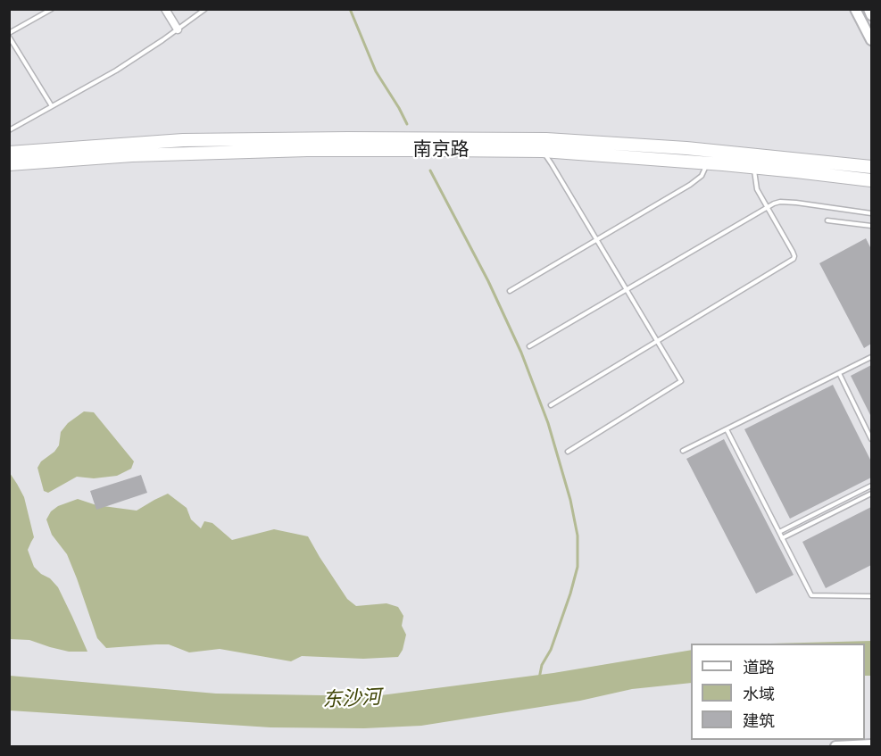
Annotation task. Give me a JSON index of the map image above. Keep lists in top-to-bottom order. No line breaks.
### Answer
{"streets":{"main road":["南京路"]},"water":["东沙河"],"legend":["道路","水域","建筑"]}
